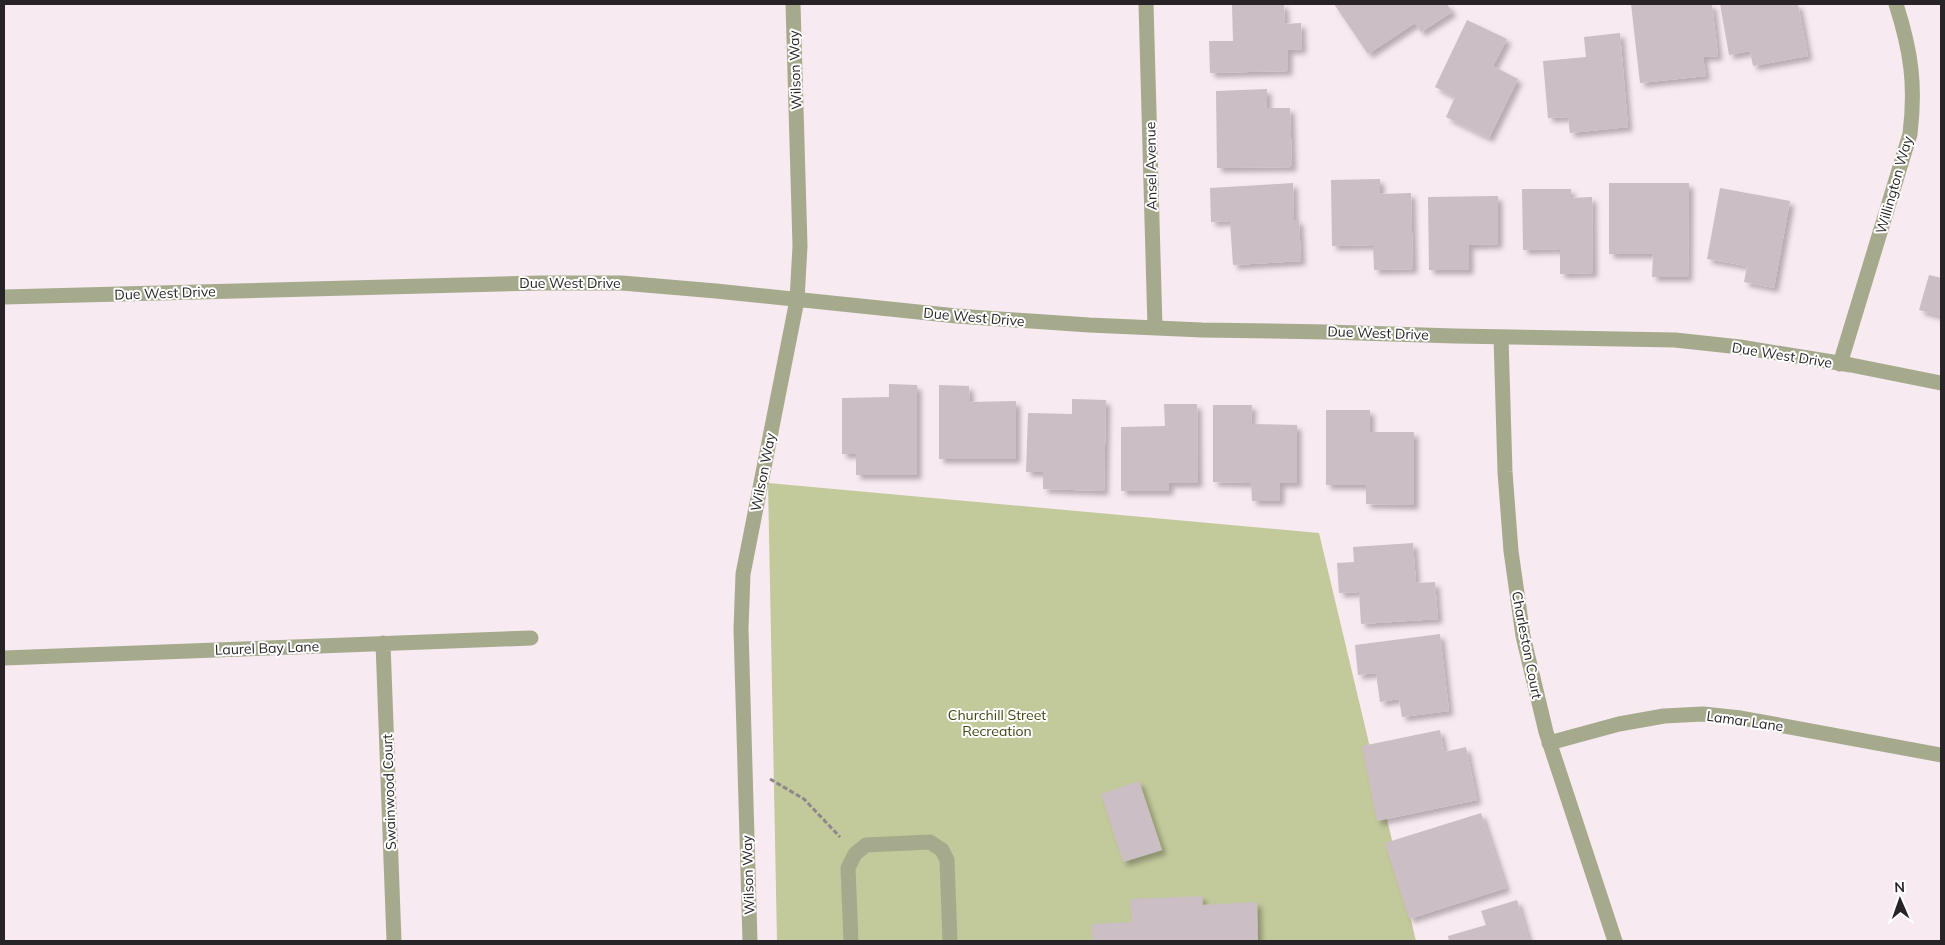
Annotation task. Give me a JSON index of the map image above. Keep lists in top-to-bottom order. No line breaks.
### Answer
{"streets":{"street":["Wilson Way","Ansel Avenue","Willington Way","Due West Drive","Charleston Court","Laurel Bay Lane","Lamar Lane","Swainwood Court"]},"crossings":[["Wilson Way","Due West Drive"],["Ansel Avenue","Due West Drive"],["Willington Way","Due West Drive"],["Due West Drive","Charleston Court"],["Charleston Court","Lamar Lane"],["Laurel Bay Lane","Swainwood Court"]],"parks":["Churchill Street Recreation"],"north":"top"}
